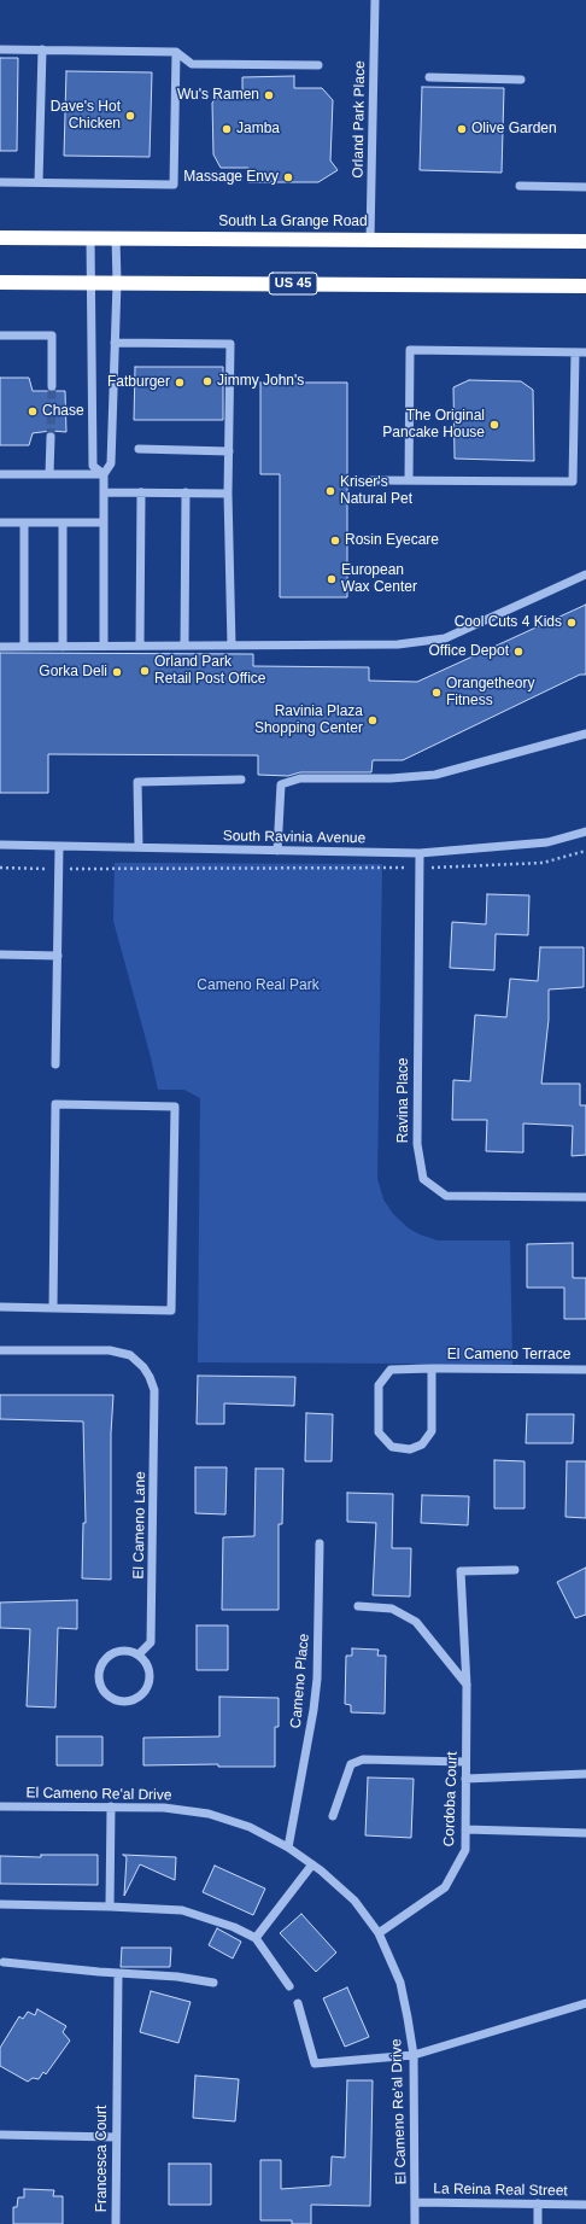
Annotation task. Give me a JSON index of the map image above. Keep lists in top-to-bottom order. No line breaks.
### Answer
{"streets":{"highway":["South La Grange Road","US 45"],"street":["Orland Park Place","South Ravinia Avenue","Ravina Place","El Cameno Terrace","El Cameno Lane","Cameno Place","El Cameno Re'al Drive","Cordoba Court","Francesca Court","La Reina Real Street"]},"crossings":[["Orland Park Place","South La Grange Road"],["South Ravinia Avenue","Ravina Place"],["Cameno Place","El Cameno Re'al Drive"],["El Cameno Re'al Drive","Cordoba Court"],["El Cameno Re'al Drive","La Reina Real Street"]],"parks":["Cameno Real Park"],"places":["Wu's Ramen","Dave's Hot Chicken","Jamba","Olive Garden","Massage Envy","Jimmy John's","Fatburger","Chase","The Original Pancake House","Kriser's Natural Pet","Rosin Eyecare","European Wax Center","Cool Cuts 4 Kids","Office Depot","Orland Park Retail Post Office","Gorka Deli","Orangetheory Fitness","Ravinia Plaza Shopping Center"]}
